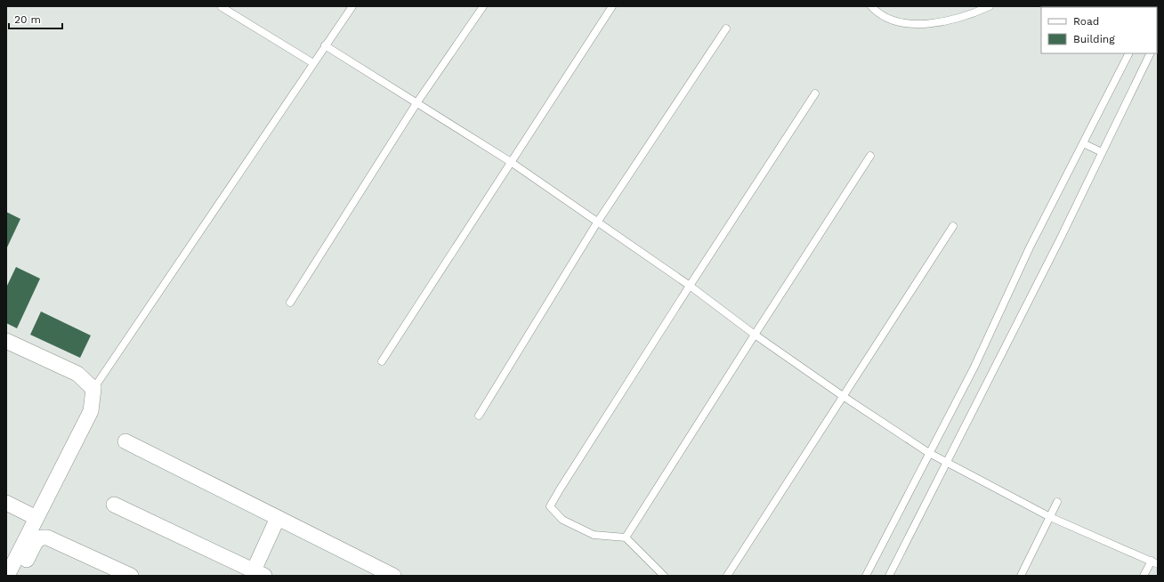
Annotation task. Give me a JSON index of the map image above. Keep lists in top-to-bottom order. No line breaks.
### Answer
{"legend":["Road","Building"],"scale_bar":"20 m"}
